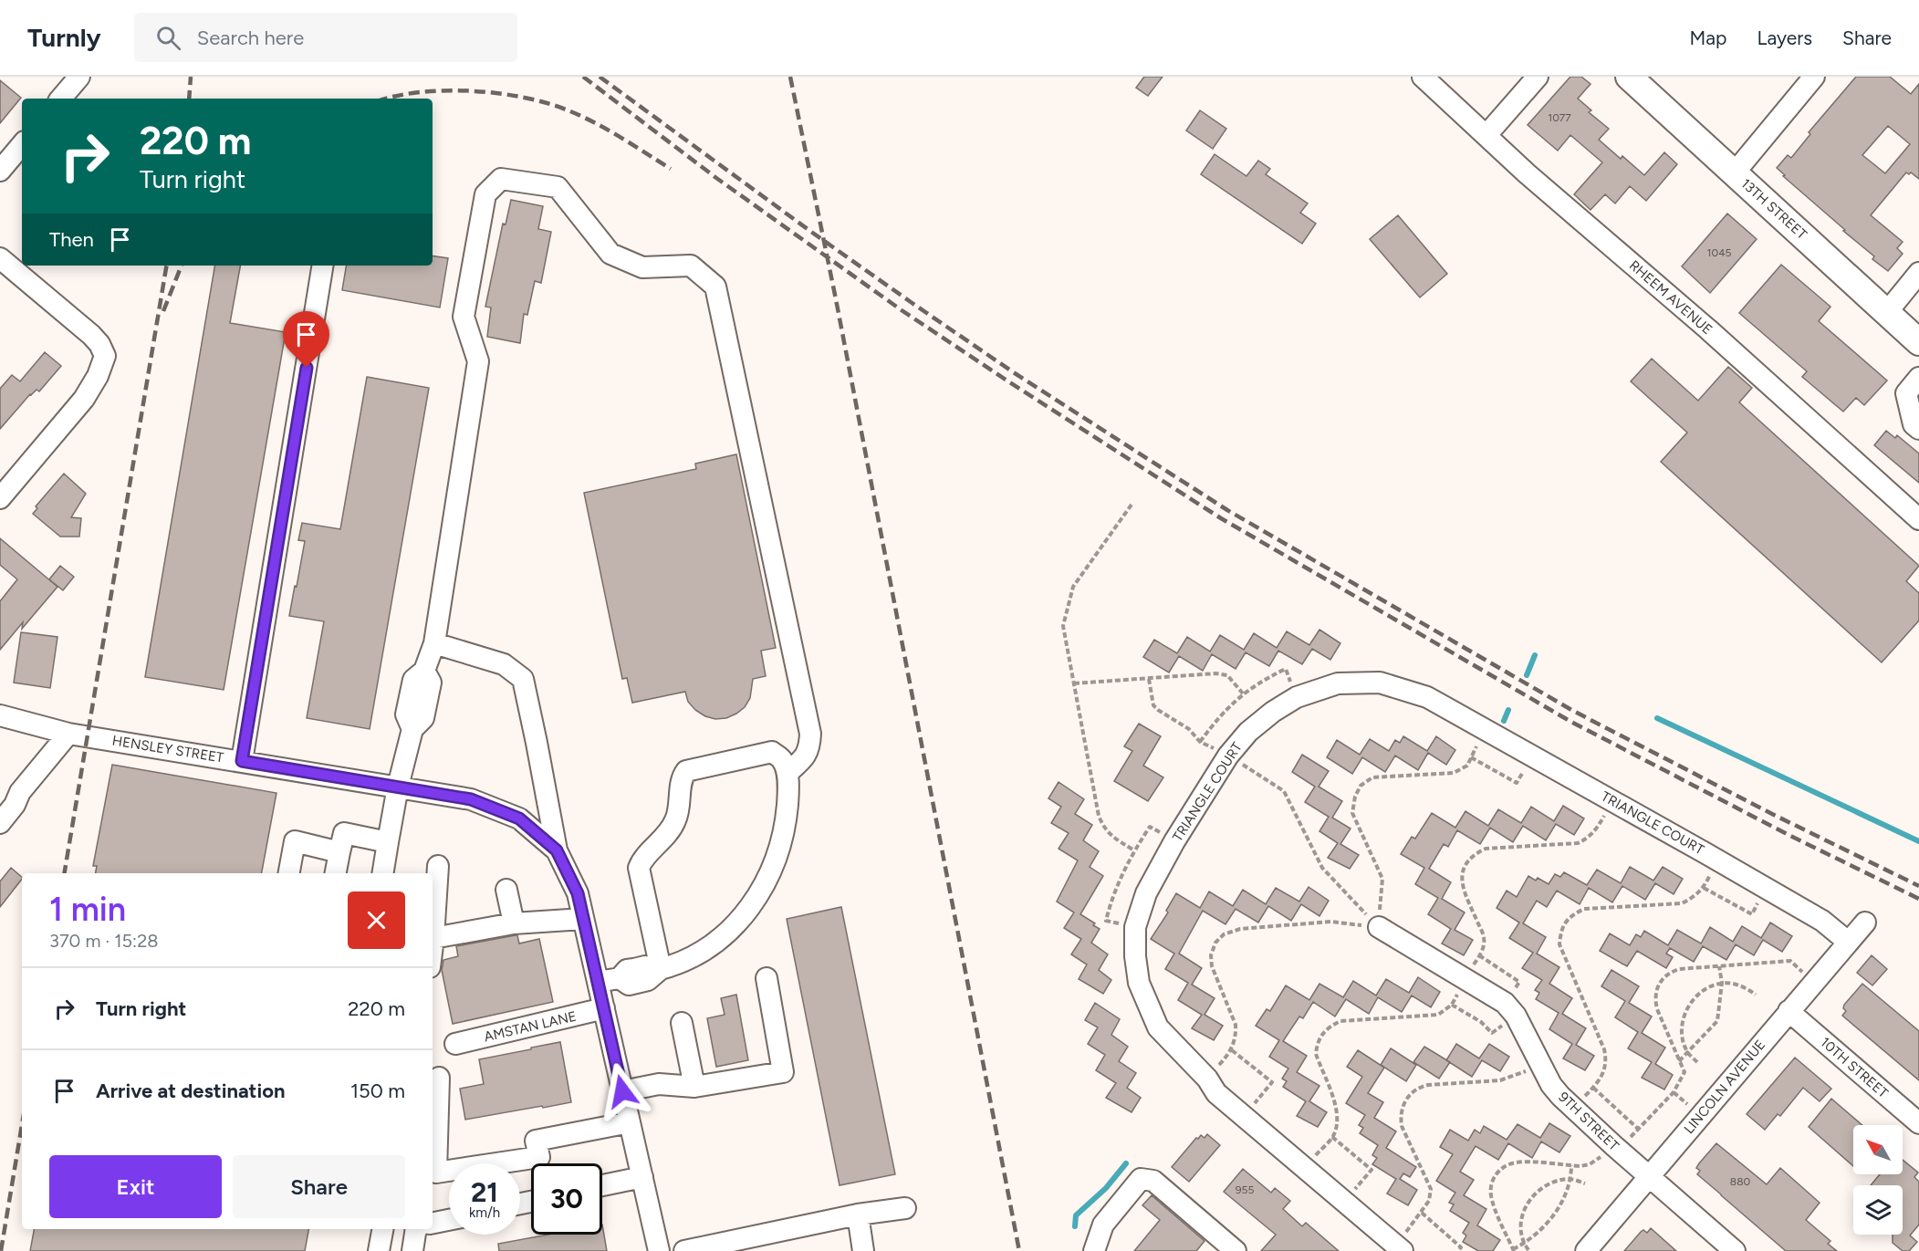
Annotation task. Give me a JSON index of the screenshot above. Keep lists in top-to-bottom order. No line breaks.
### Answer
{"streets":{"main road":["13TH STREET"],"street":["RHEEM AVENUE","HENSLEY STREET","TRIANGLE COURT","AMSTAN LANE","10TH STREET","LINCOLN AVENUE","9TH STREET"]},"crossings":[["HENSLEY STREET","AMSTAN LANE"],["TRIANGLE COURT","LINCOLN AVENUE"],["10TH STREET","LINCOLN AVENUE"],["LINCOLN AVENUE","9TH STREET"]],"house_numbers":["1077","1045","880","955"],"north":"top left","page":{"header":"Turnly","search":"Search here","nav":["Map","Layers","Share"],"turn":["220 m","Turn right"],"then":"Then","heading":["1 min","370 m · 15:28"],"list":[{"name":"Turn right","value":"220 m"},{"name":"Arrive at destination","value":"150 m"}],"buttons":["Exit","Share"],"speed":"21 km/h","limit":"30"}}
